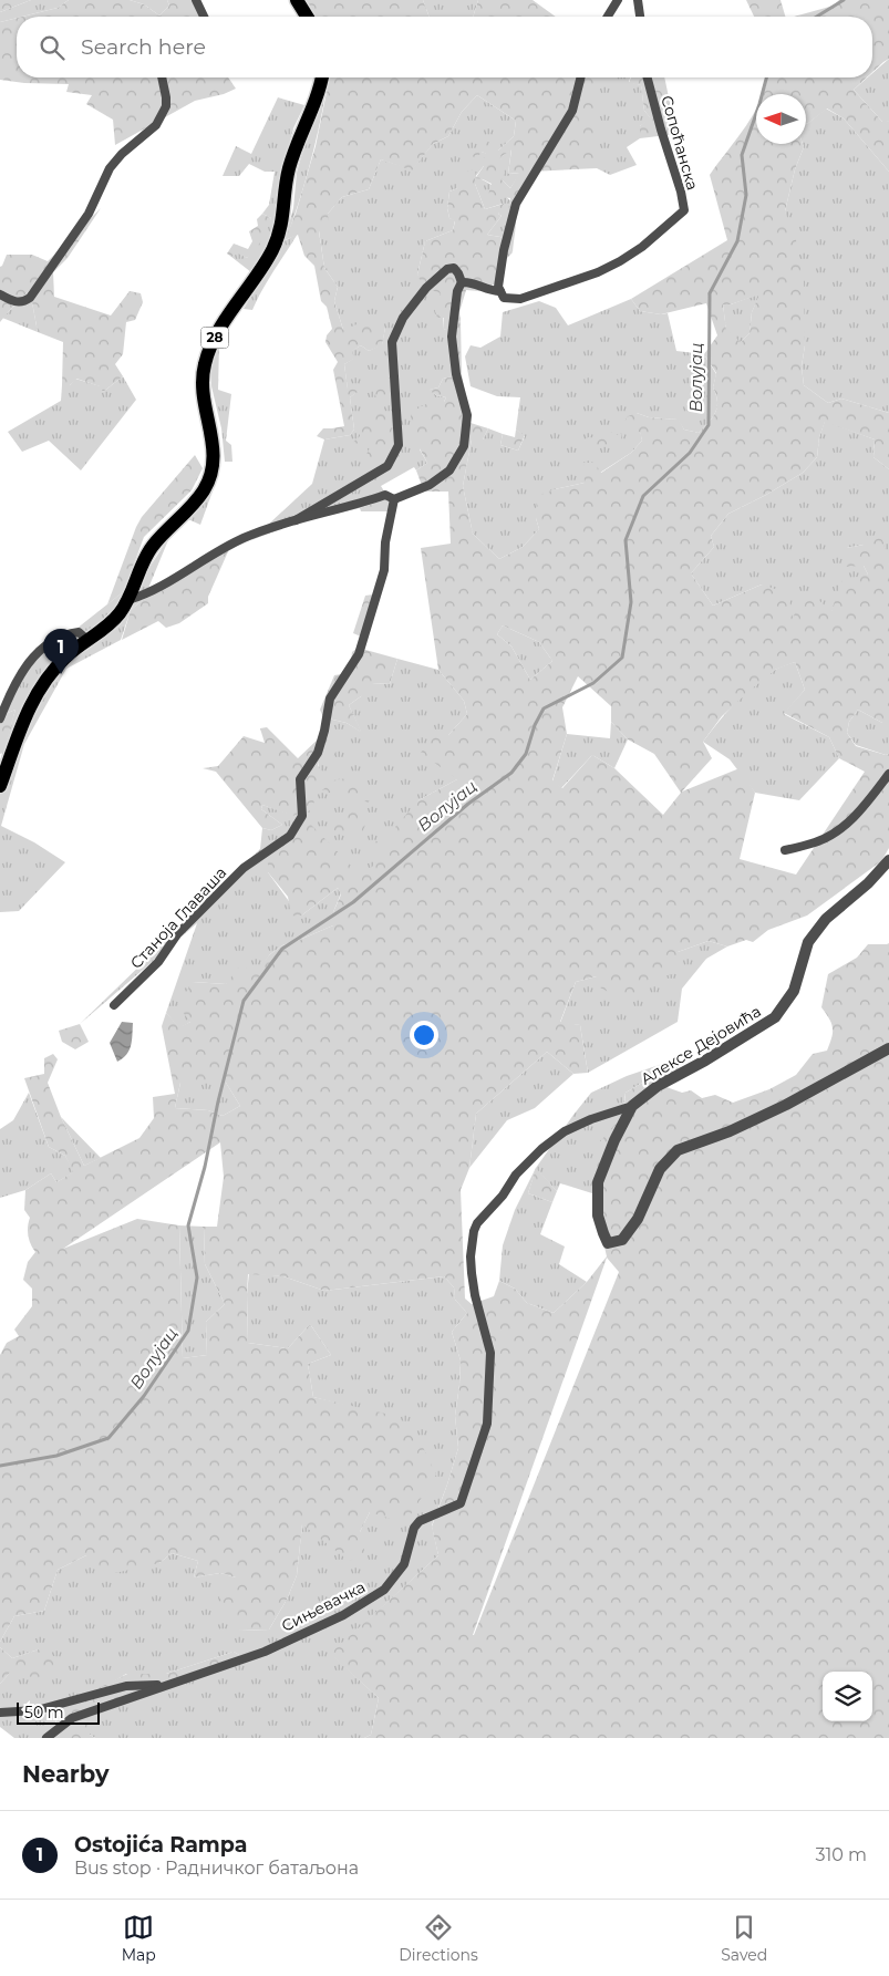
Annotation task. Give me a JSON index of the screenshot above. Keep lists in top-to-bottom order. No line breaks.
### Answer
{"streets":{"main road":["28"],"street":["Сопоћанска","Станоја Главаша","Алексе Дејовића","Сињевачка"]},"crossings":[["Алексе Дејовића","Сињевачка"]],"water":["Волујац"],"scale_bar":"50 m","north":"left","page":{"search":"Search here","pins":"1","scale":"50 m","heading":"Nearby","list":[{"mark":"1","name":"Ostojića Rampa","note":"Bus stop · Радничког батаљона","value":"310 m"}],"nav":["Map","Directions","Saved"]}}
